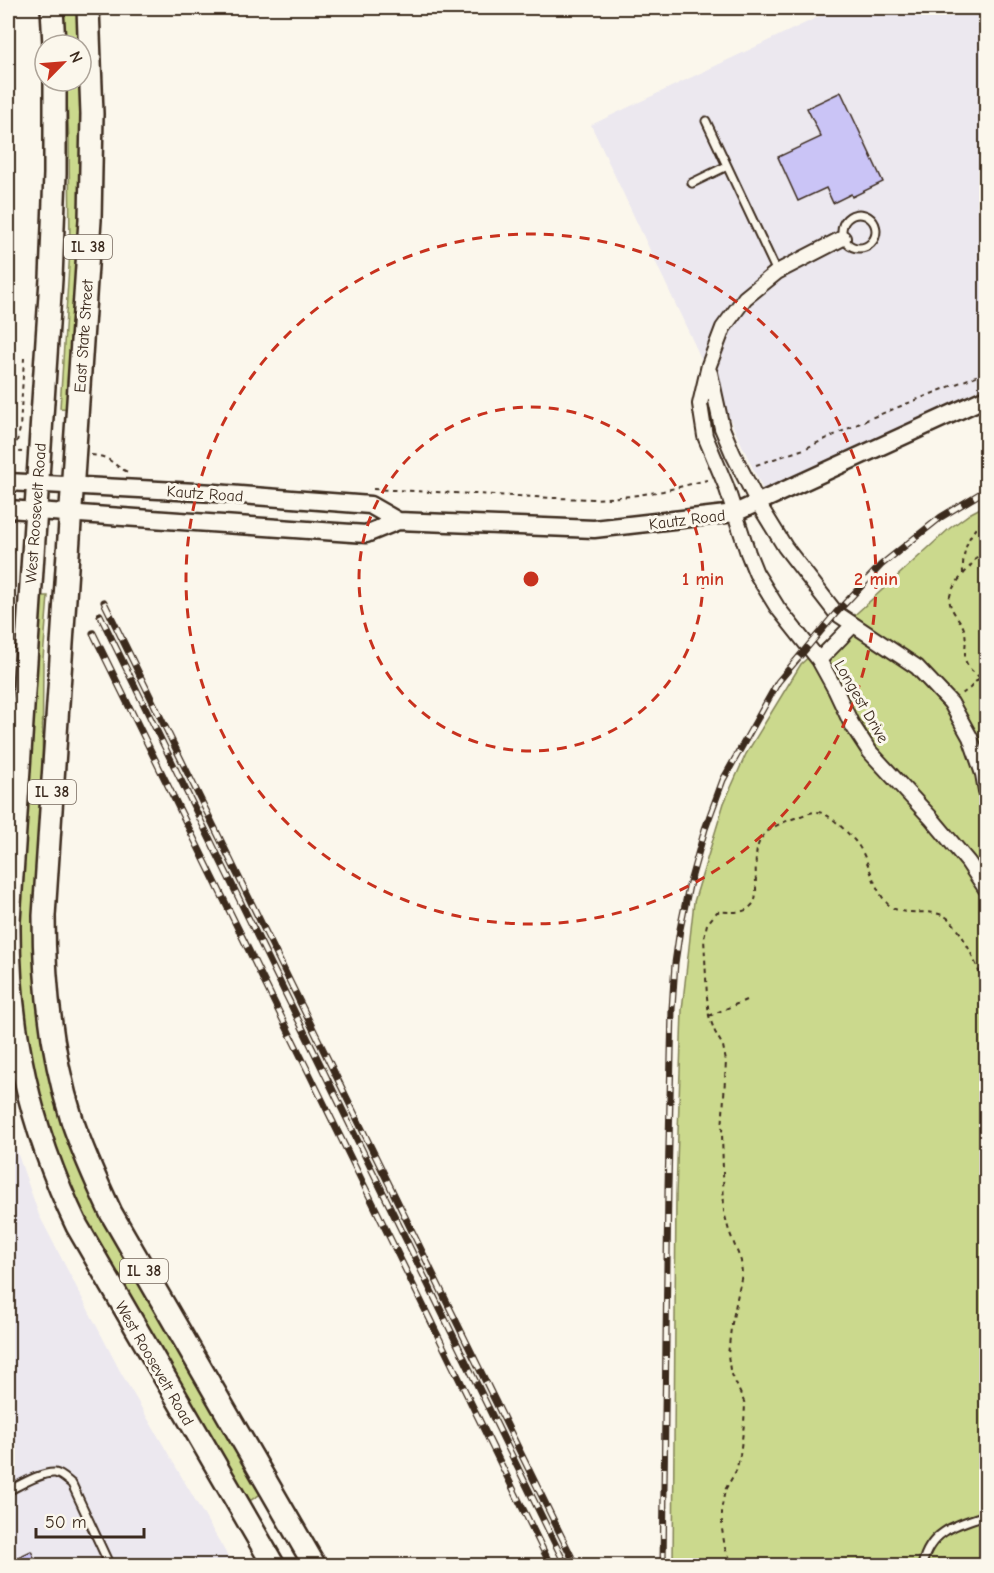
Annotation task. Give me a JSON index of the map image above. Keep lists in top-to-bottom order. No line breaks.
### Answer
{"streets":{"main road":["IL 38","East State Street","West Roosevelt Road"],"street":["Kautz Road","Longest Drive"]},"crossings":[["IL 38","East State Street"],["IL 38","Kautz Road"],["East State Street","Kautz Road"],["Kautz Road","West Roosevelt Road"],["Kautz Road","Longest Drive"]],"scale_bar":"50 m","north":"top right","rings":["1 min","2 min"]}
